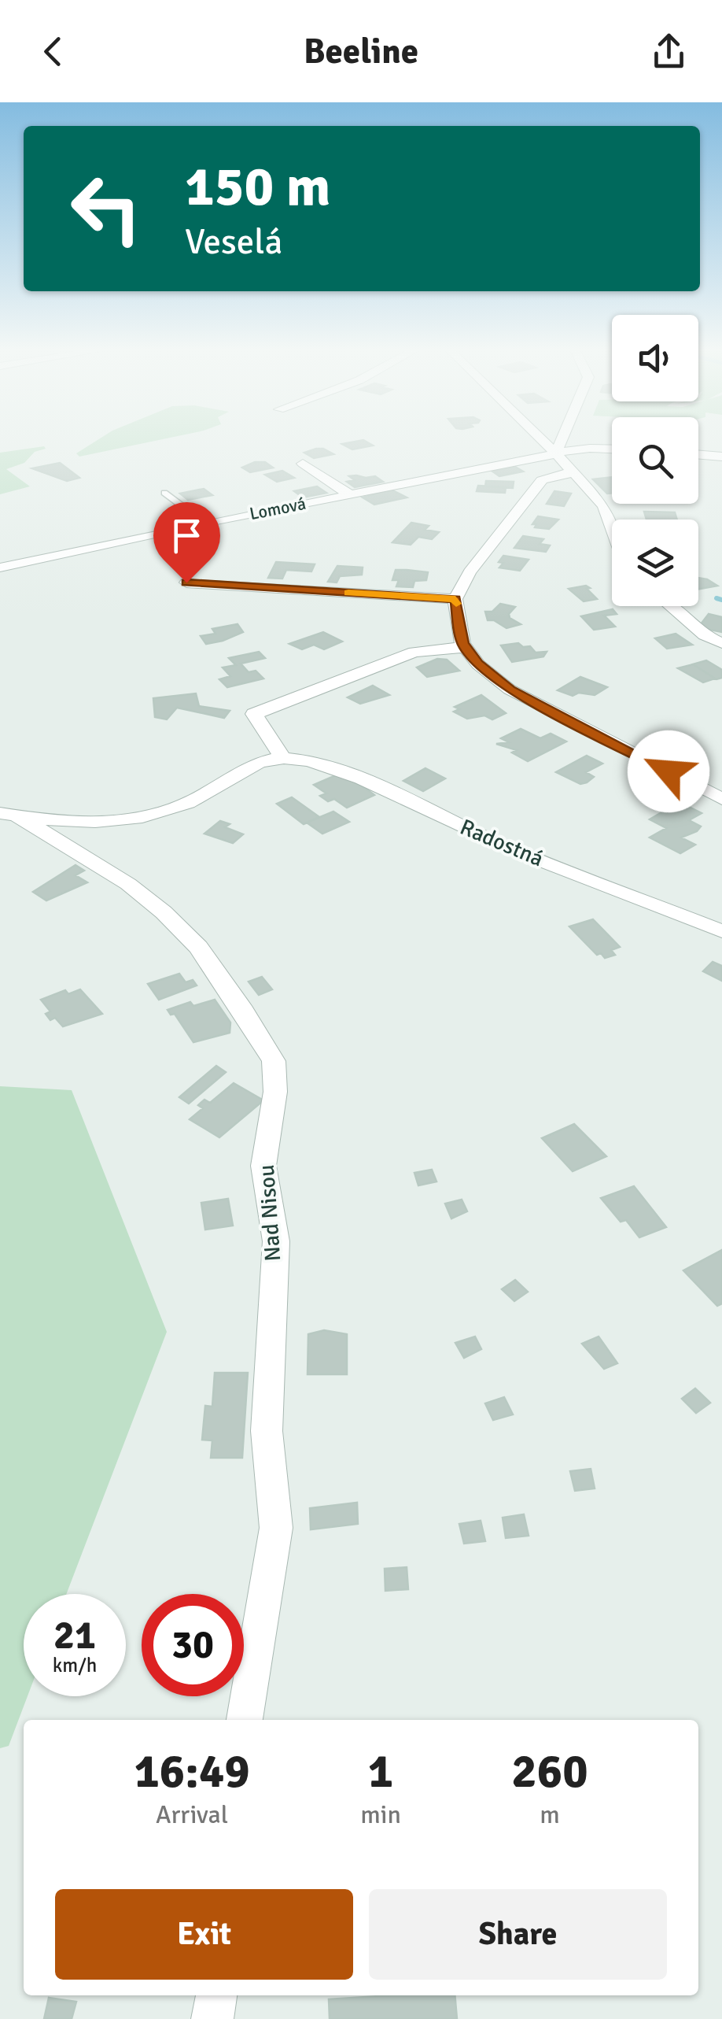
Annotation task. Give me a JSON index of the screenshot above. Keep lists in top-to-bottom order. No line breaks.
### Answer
{"streets":{"street":["Lomová","Radostná","Nad Nisou"]},"crossings":[["Radostná","Nad Nisou"]],"page":{"header":"Beeline","turn":["150 m","Veselá"],"speed":"21 km/h","limit":"30","eta":["16:49","Arrival","1","min","260","m"],"buttons":["Exit","Share"]}}
